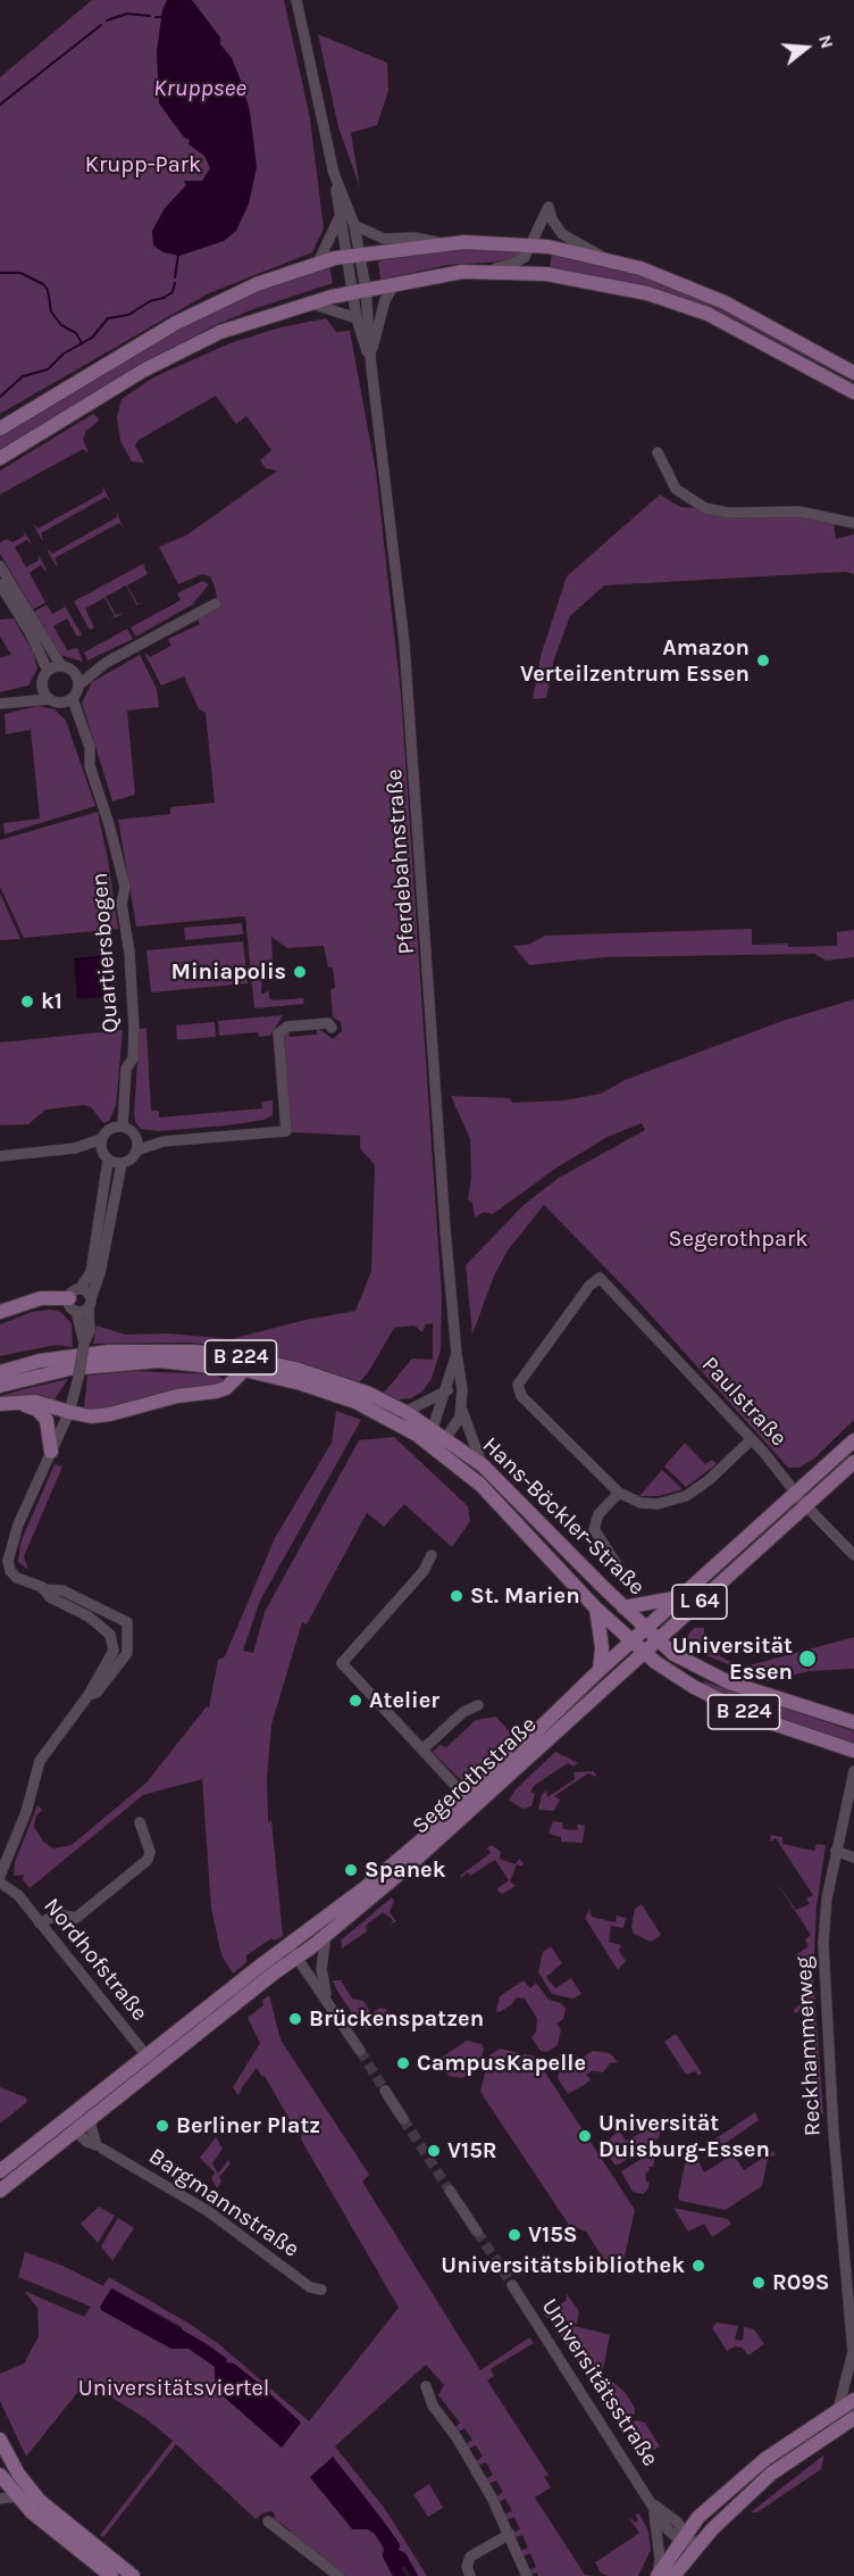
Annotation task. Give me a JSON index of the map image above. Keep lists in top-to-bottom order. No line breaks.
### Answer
{"streets":{"main road":["B 224","Hans-Böckler-Straße","L 64","Segerothstraße"],"street":["Pferdebahnstraße","Quartiersbogen","Paulstraße","Nordhofstraße","Reckhammerweg","Bargmannstraße","Universitätsstraße"]},"crossings":[["Pferdebahnstraße","Hans-Böckler-Straße"],["B 224","Hans-Böckler-Straße"],["B 224","Segerothstraße"],["Paulstraße","L 64"],["Paulstraße","Segerothstraße"],["Hans-Böckler-Straße","Segerothstraße"],["L 64","Segerothstraße"],["Segerothstraße","Nordhofstraße"]],"water":["Kruppsee"],"parks":["Krupp-Park","Segerothpark","Universitätsviertel"],"places":["Amazon Verteilzentrum Essen","Miniapolis","k1","St. Marien","Universität Essen","Atelier","Spanek","Brückenspatzen","CampusKapelle","Berliner Platz","Universität Duisburg-Essen","V15R","V15S","Universitätsbibliothek","R09S"],"north":"right"}
